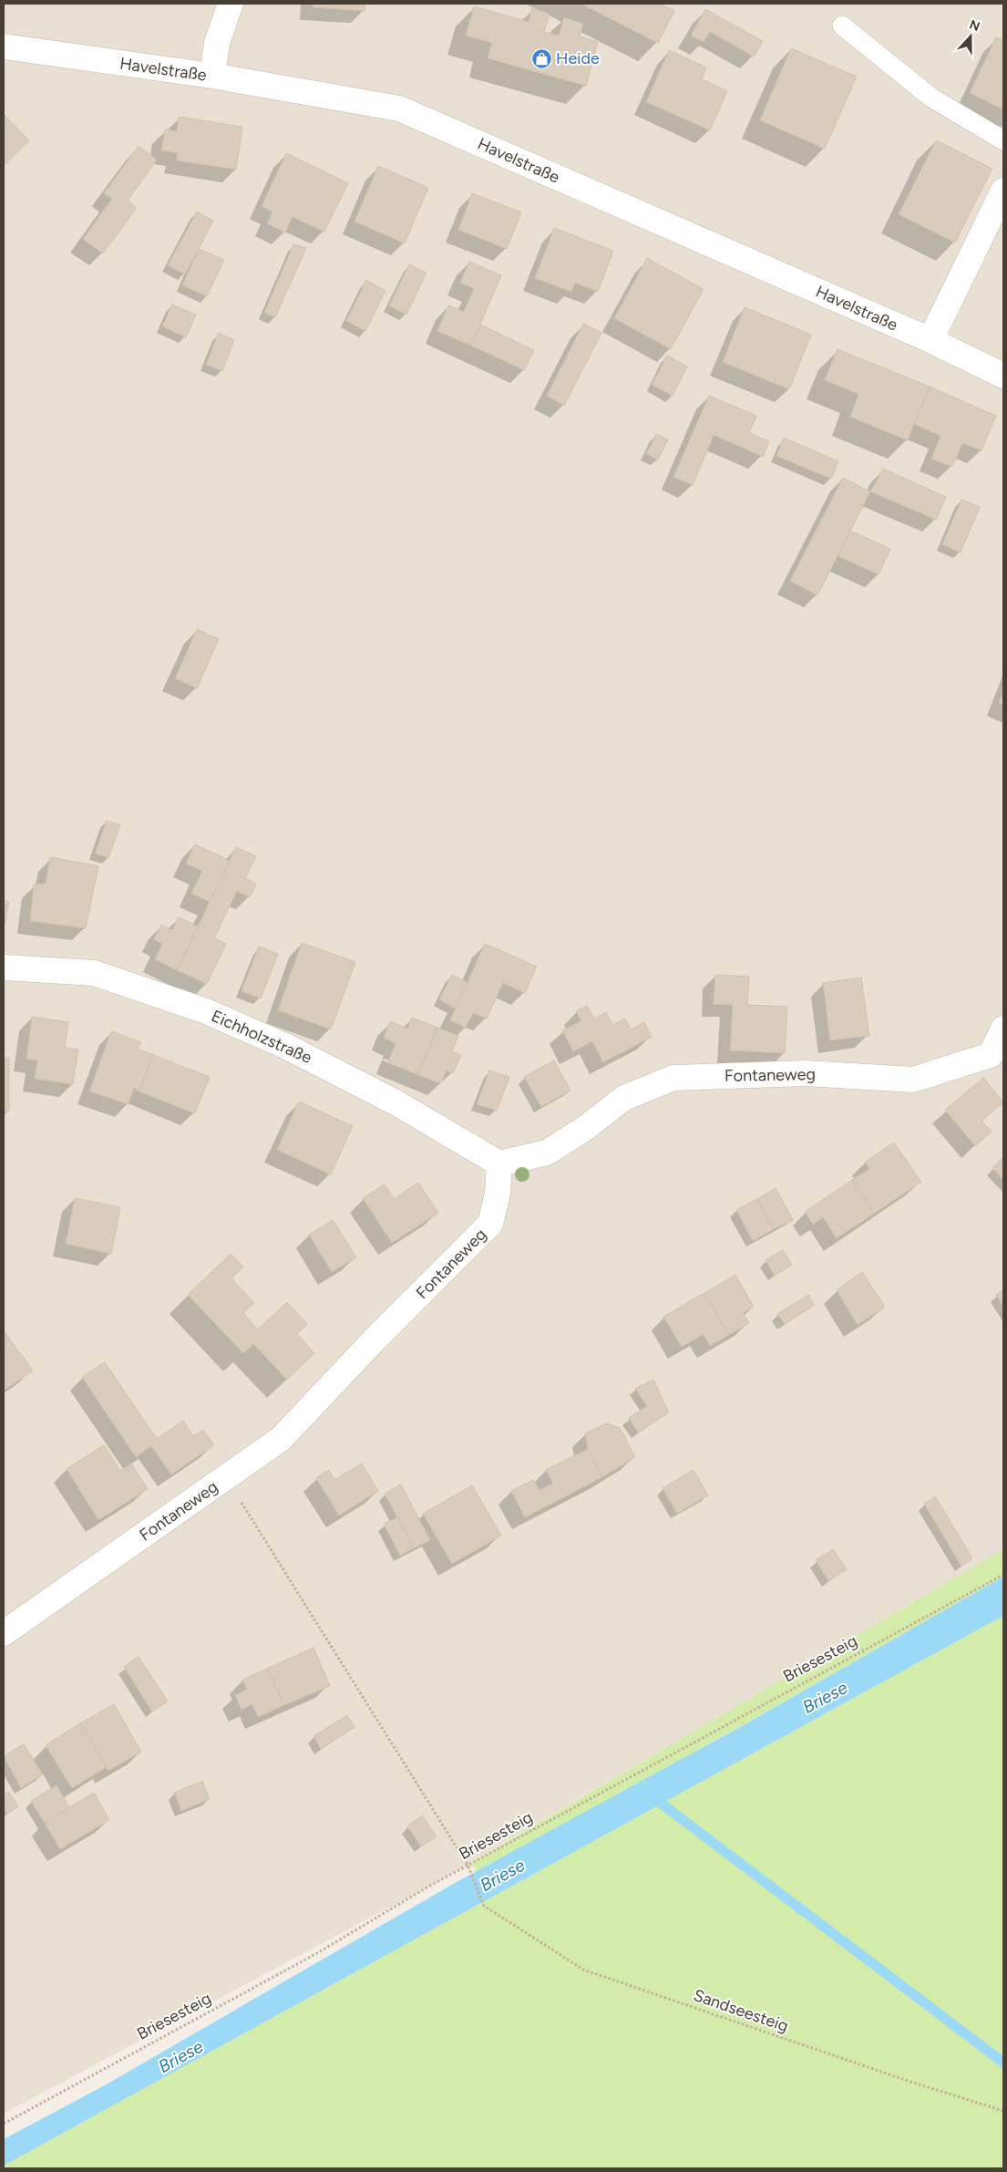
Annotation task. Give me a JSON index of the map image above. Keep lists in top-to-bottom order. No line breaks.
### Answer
{"streets":{"street":["Havelstraße","Eichholzstraße","Fontaneweg"],"path":["Briesesteig","Sandseesteig"]},"crossings":[["Eichholzstraße","Fontaneweg"],["Briesesteig","Sandseesteig"]],"water":["Briese"],"places":{"shop":["Heide"]},"north":"top"}
